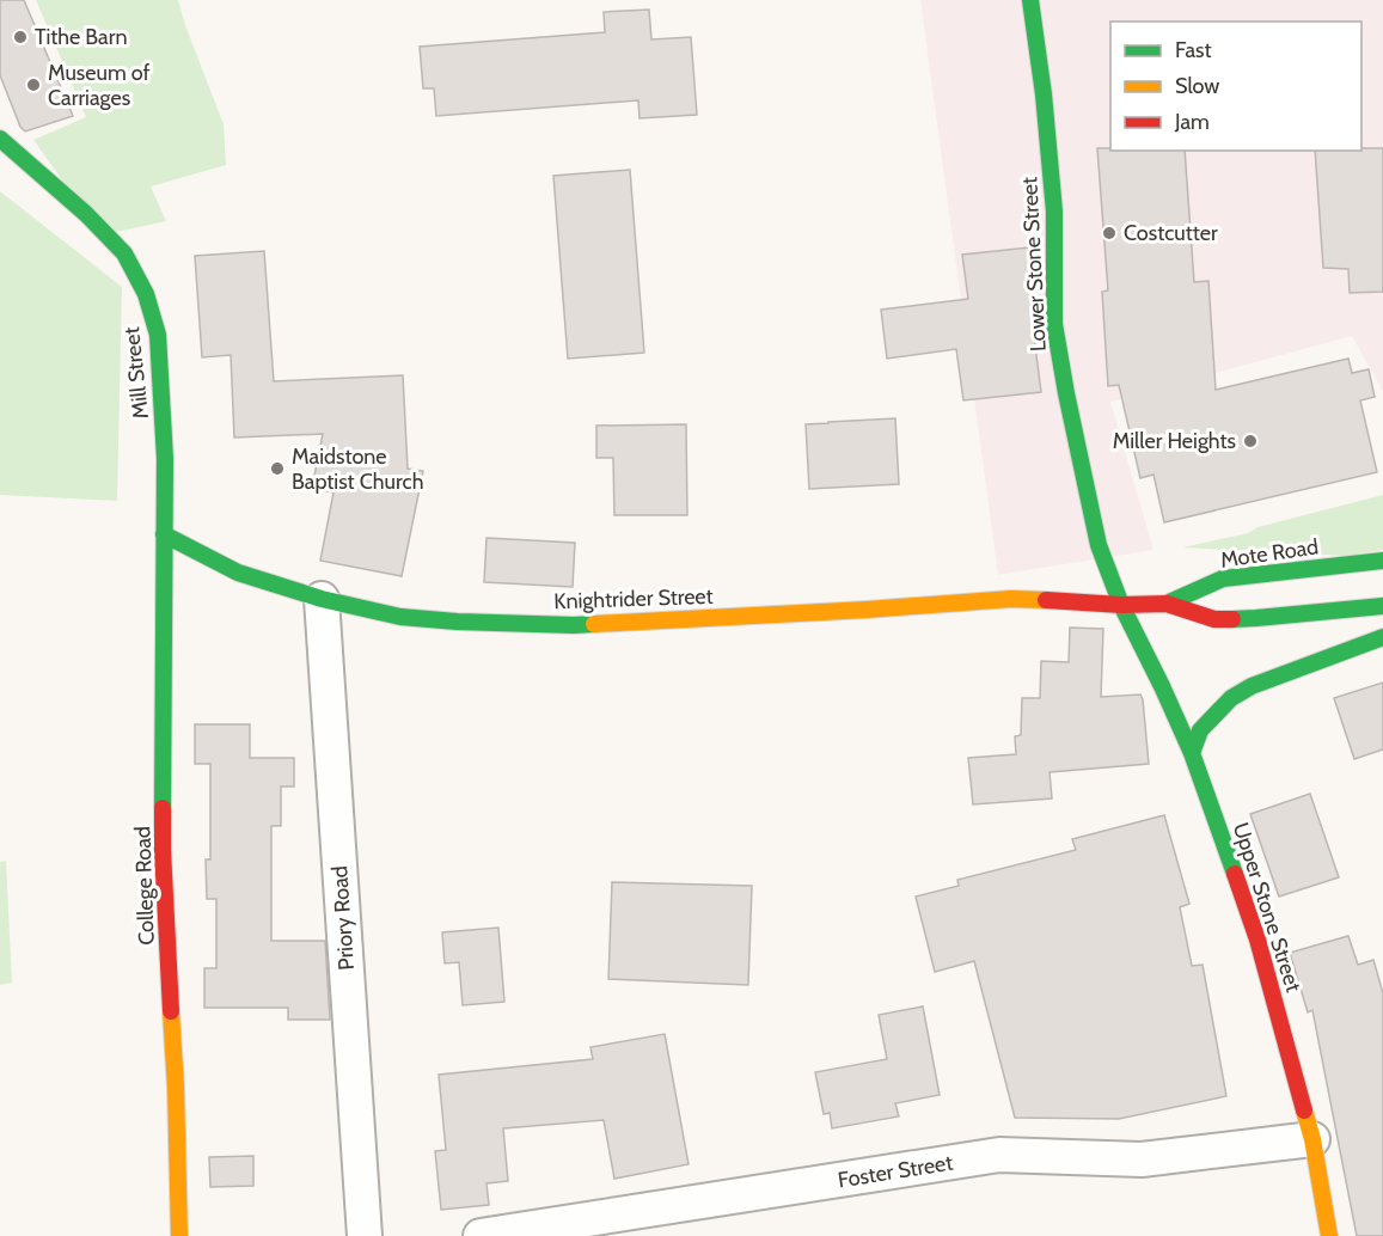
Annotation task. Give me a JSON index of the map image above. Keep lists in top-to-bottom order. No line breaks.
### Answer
{"streets":{"highway":["Lower Stone Street","Mill Street","Mote Road","Knightrider Street","College Road","Upper Stone Street"],"street":["Priory Road","Foster Street"]},"crossings":[["Lower Stone Street","Mote Road"],["Lower Stone Street","Knightrider Street"],["Lower Stone Street","Upper Stone Street"],["Mill Street","Knightrider Street"],["Mill Street","College Road"],["Mote Road","Knightrider Street"],["Mote Road","Upper Stone Street"],["Knightrider Street","College Road"],["Knightrider Street","Upper Stone Street"],["Knightrider Street","Priory Road"],["Upper Stone Street","Foster Street"]],"places":["Tithe Barn","Museum of Carriages","Costcutter","Miller Heights","Maidstone Baptist Church"],"legend":["Fast","Slow","Jam"]}
